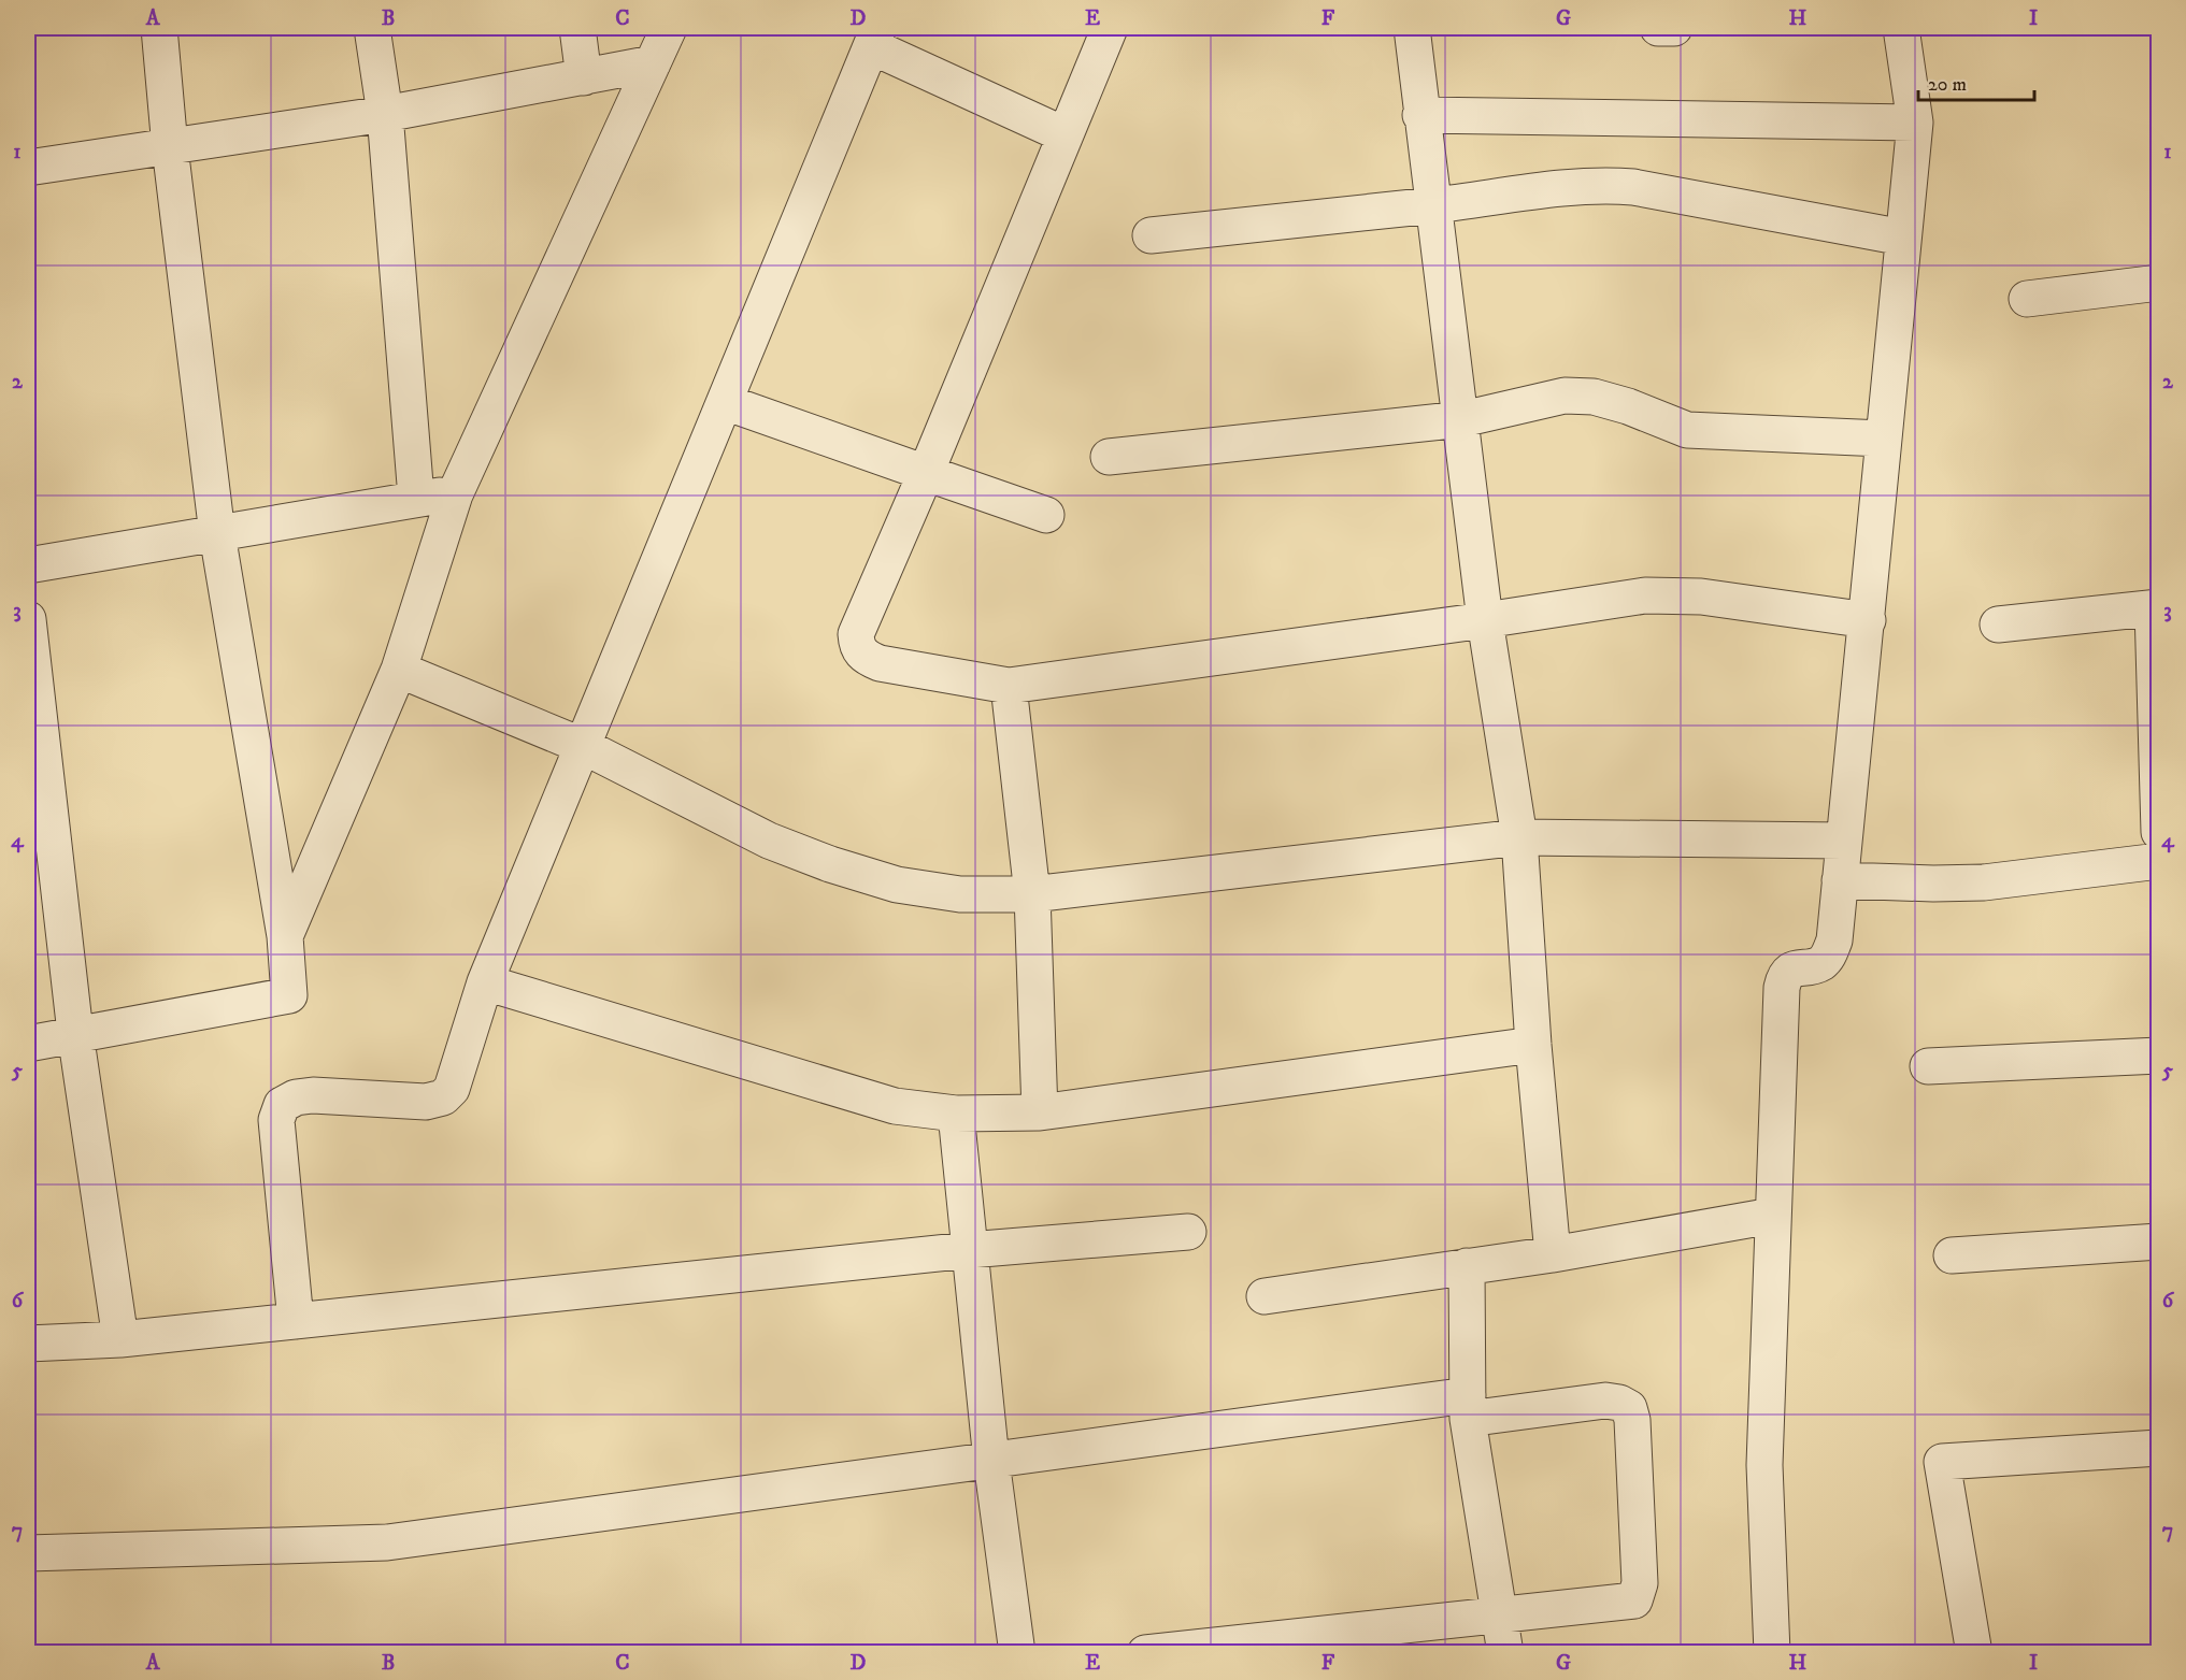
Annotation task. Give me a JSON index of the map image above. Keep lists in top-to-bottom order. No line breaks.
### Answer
{"scale_bar":"20 m","grid":{"columns":["A","B","C","D","E","F","G","H","I"],"rows":["1","2","3","4","5","6","7"]}}
